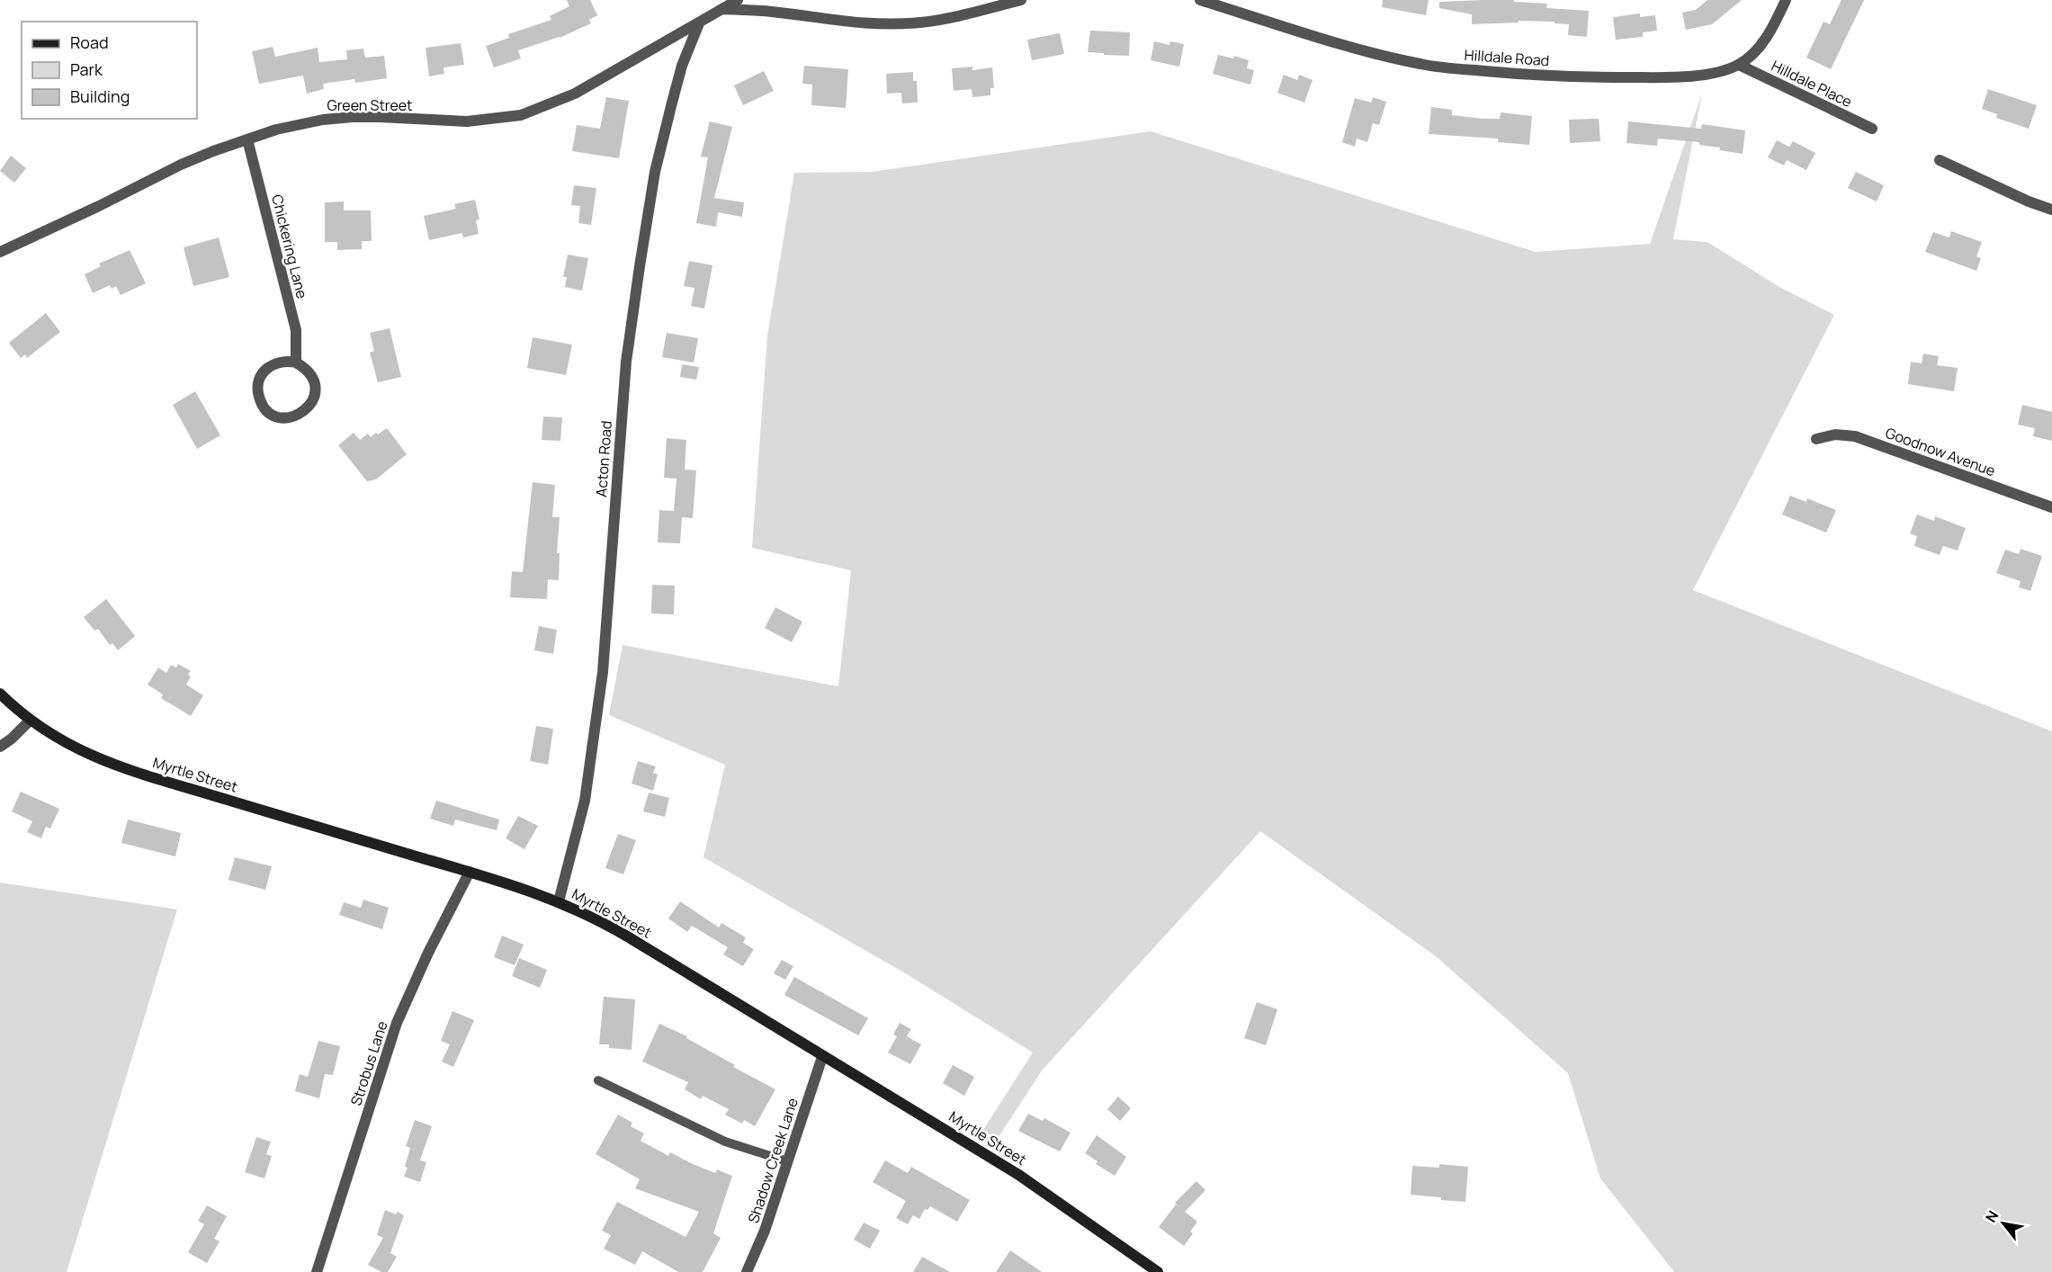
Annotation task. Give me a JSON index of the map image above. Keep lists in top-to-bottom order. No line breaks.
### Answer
{"streets":{"street":["Hilldale Road","Hilldale Place","Green Street","Chickering Lane","Goodnow Avenue","Acton Road","Myrtle Street","Strobus Lane","Shadow Creek Lane"]},"crossings":[["Hilldale Road","Hilldale Place"],["Green Street","Chickering Lane"],["Green Street","Acton Road"],["Acton Road","Myrtle Street"],["Myrtle Street","Strobus Lane"],["Myrtle Street","Shadow Creek Lane"]],"legend":["Road","Park","Building"],"north":"top left"}
